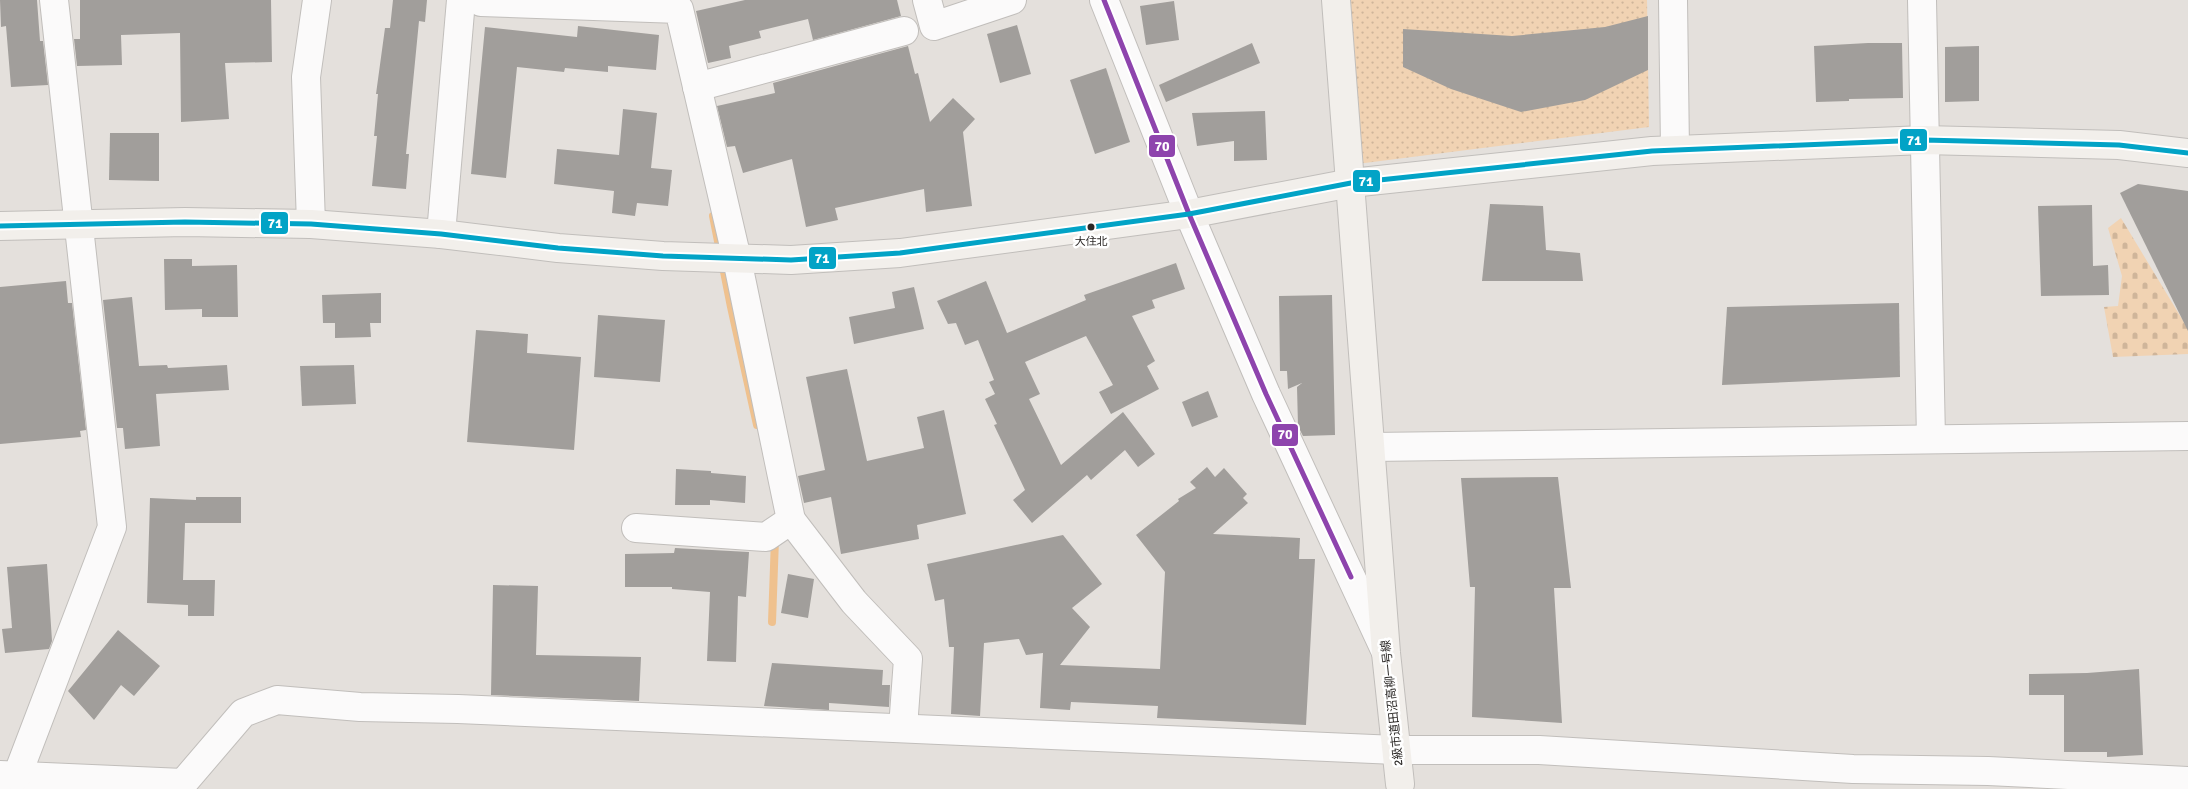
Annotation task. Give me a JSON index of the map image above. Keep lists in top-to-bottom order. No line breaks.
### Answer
{"streets":{"street":["2級市道田沼高柳一号線"]},"places":["大住北"],"lines":["transit line 70","transit line 71"]}
